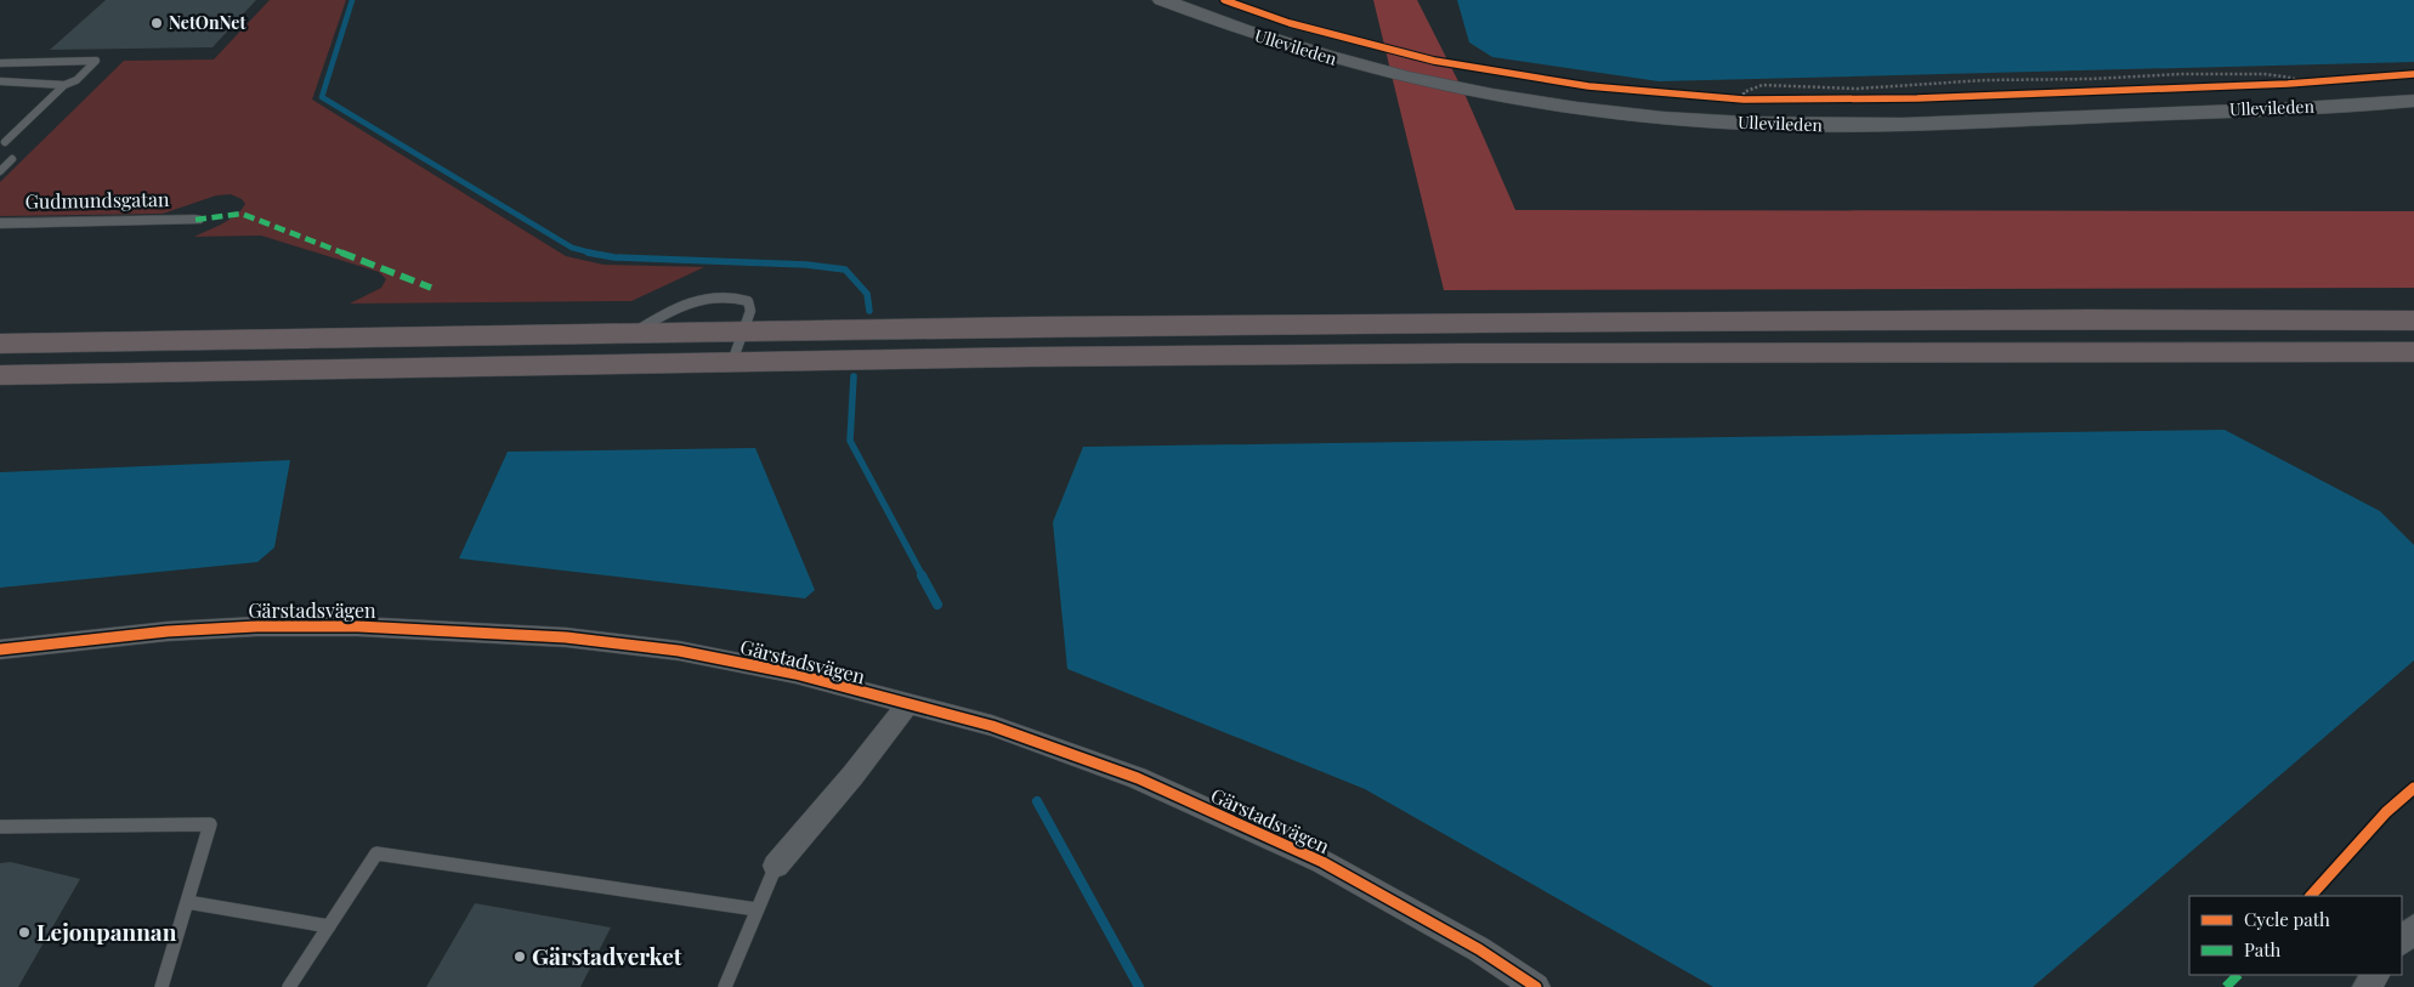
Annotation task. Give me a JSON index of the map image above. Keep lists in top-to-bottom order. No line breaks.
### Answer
{"streets":{"main road":["Ullevileden"],"street":["Gudmundsgatan","Gärstadsvägen"]},"places":["NetOnNet","Lejonpannan","Gärstadverket"],"legend":["Cycle path","Path"]}
